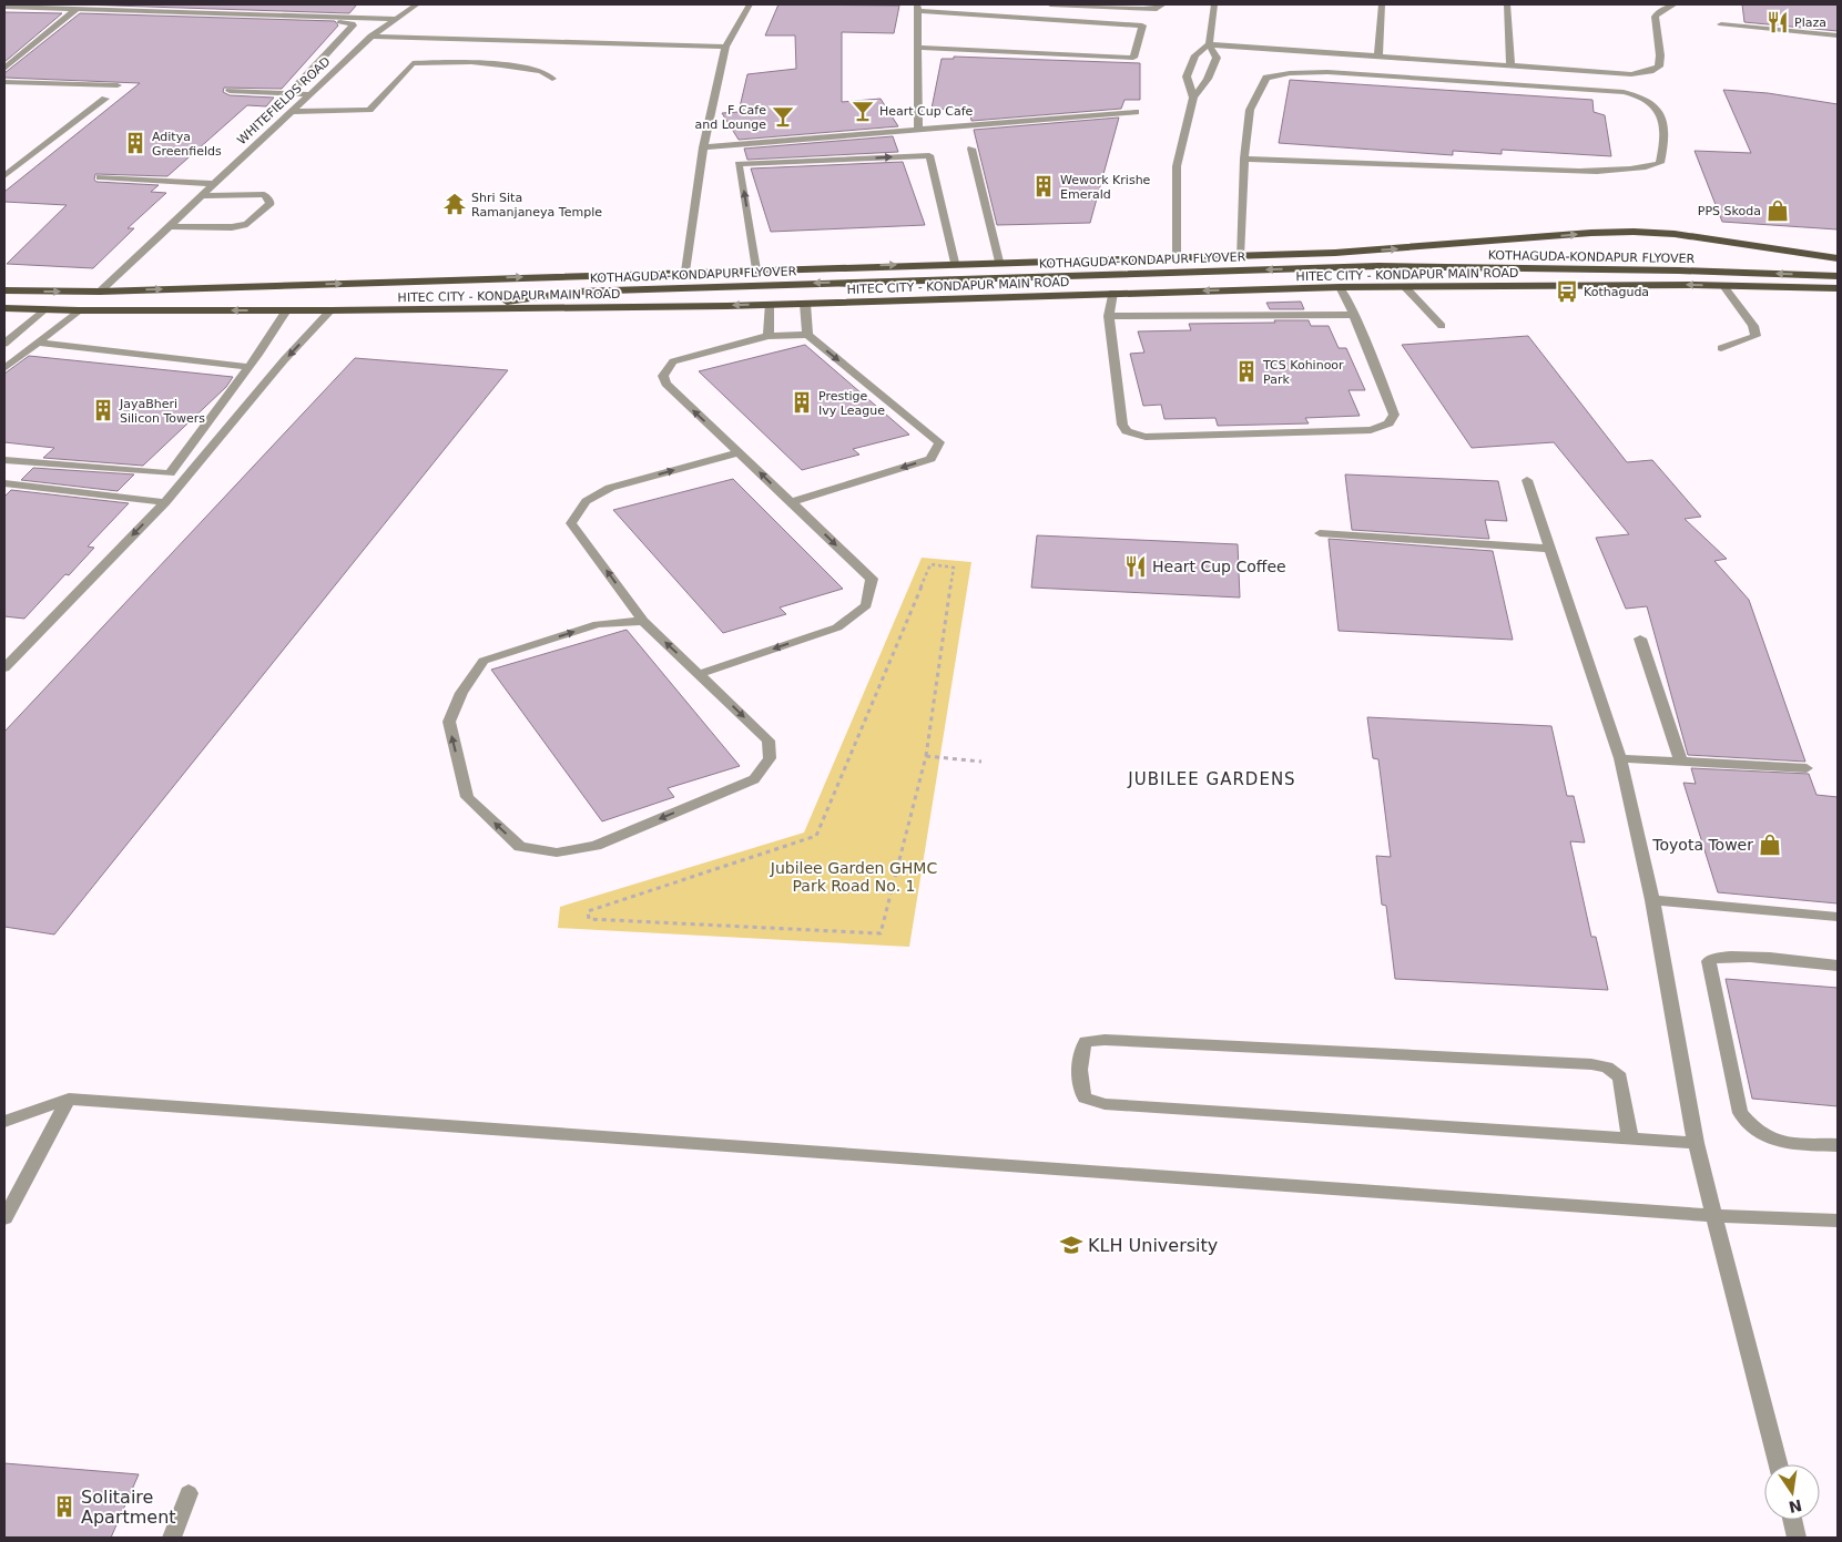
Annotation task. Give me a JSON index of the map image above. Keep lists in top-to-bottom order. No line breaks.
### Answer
{"streets":{"main road":["KOTHAGUDA-KONDAPUR FLYOVER","HITEC CITY - KONDAPUR MAIN ROAD"],"street":["WHITEFIELDS ROAD"]},"crossings":[["WHITEFIELDS ROAD","HITEC CITY - KONDAPUR MAIN ROAD"],["KOTHAGUDA-KONDAPUR FLYOVER","HITEC CITY - KONDAPUR MAIN ROAD"]],"one_way":["KOTHAGUDA-KONDAPUR FLYOVER"],"districts":["JUBILEE GARDENS"],"parks":["Jubilee Garden GHMC Park Road No. 1"],"places":{"restaurant":["Plaza","Heart Cup Coffee"],"bar":["Heart Cup Cafe","F Cafe and Lounge"],"building":["Aditya Greenfields","Wework Krishe Emerald","TCS Kohinoor Park","Prestige Ivy League","JayaBheri Silicon Towers","Solitaire Apartment"],"temple":["Shri Sita Ramanjaneya Temple"],"shop":["PPS Skoda","Toyota Tower"],"bus stop":["Kothaguda"],"school or university":["KLH University"]},"north":"bottom"}
